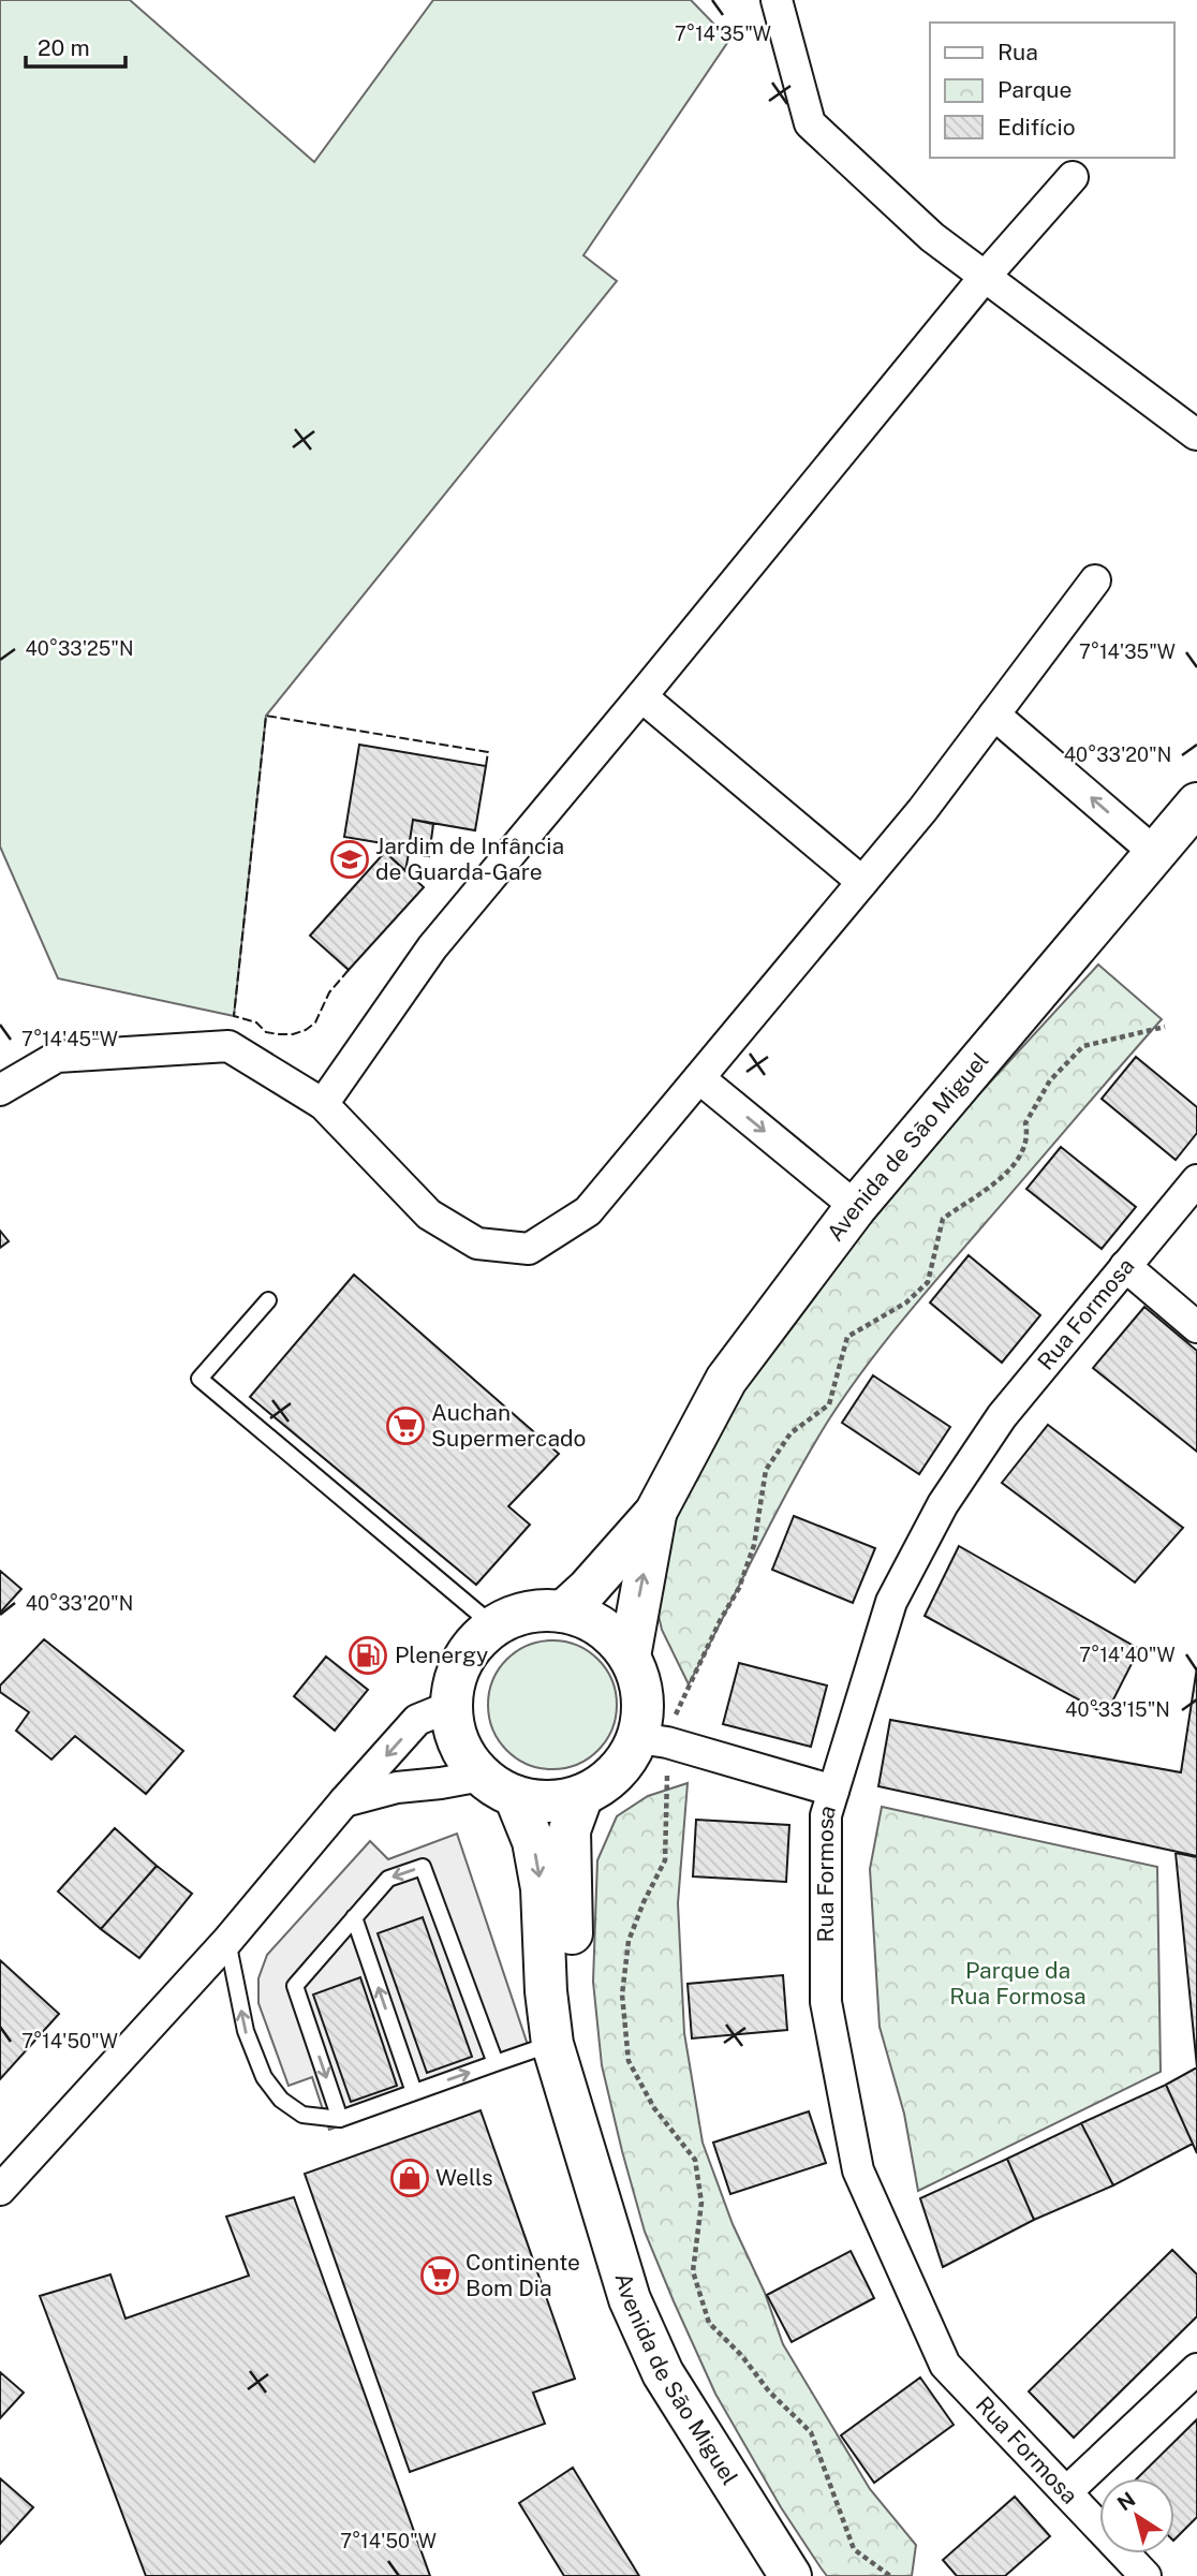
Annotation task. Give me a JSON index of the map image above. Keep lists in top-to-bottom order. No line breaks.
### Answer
{"streets":{"main road":["Avenida de São Miguel"],"street":["Rua Formosa"]},"parks":["Parque da Rua Formosa"],"places":{"school or university":["Jardim de Infância de Guarda-Gare"],"supermarket":["Auchan Supermercado","Continente Bom Dia"],"fuel station":["Plenergy"],"shop":["Wells"]},"legend":["Rua","Parque","Edifício"],"scale_bar":"20 m","north":"top left","coordinates":["7°14'35\"W","40°33'25\"N","40°33'20\"N","7°14'45\"W","7°14'40\"W","40°33'15\"N","7°14'50\"W"]}
